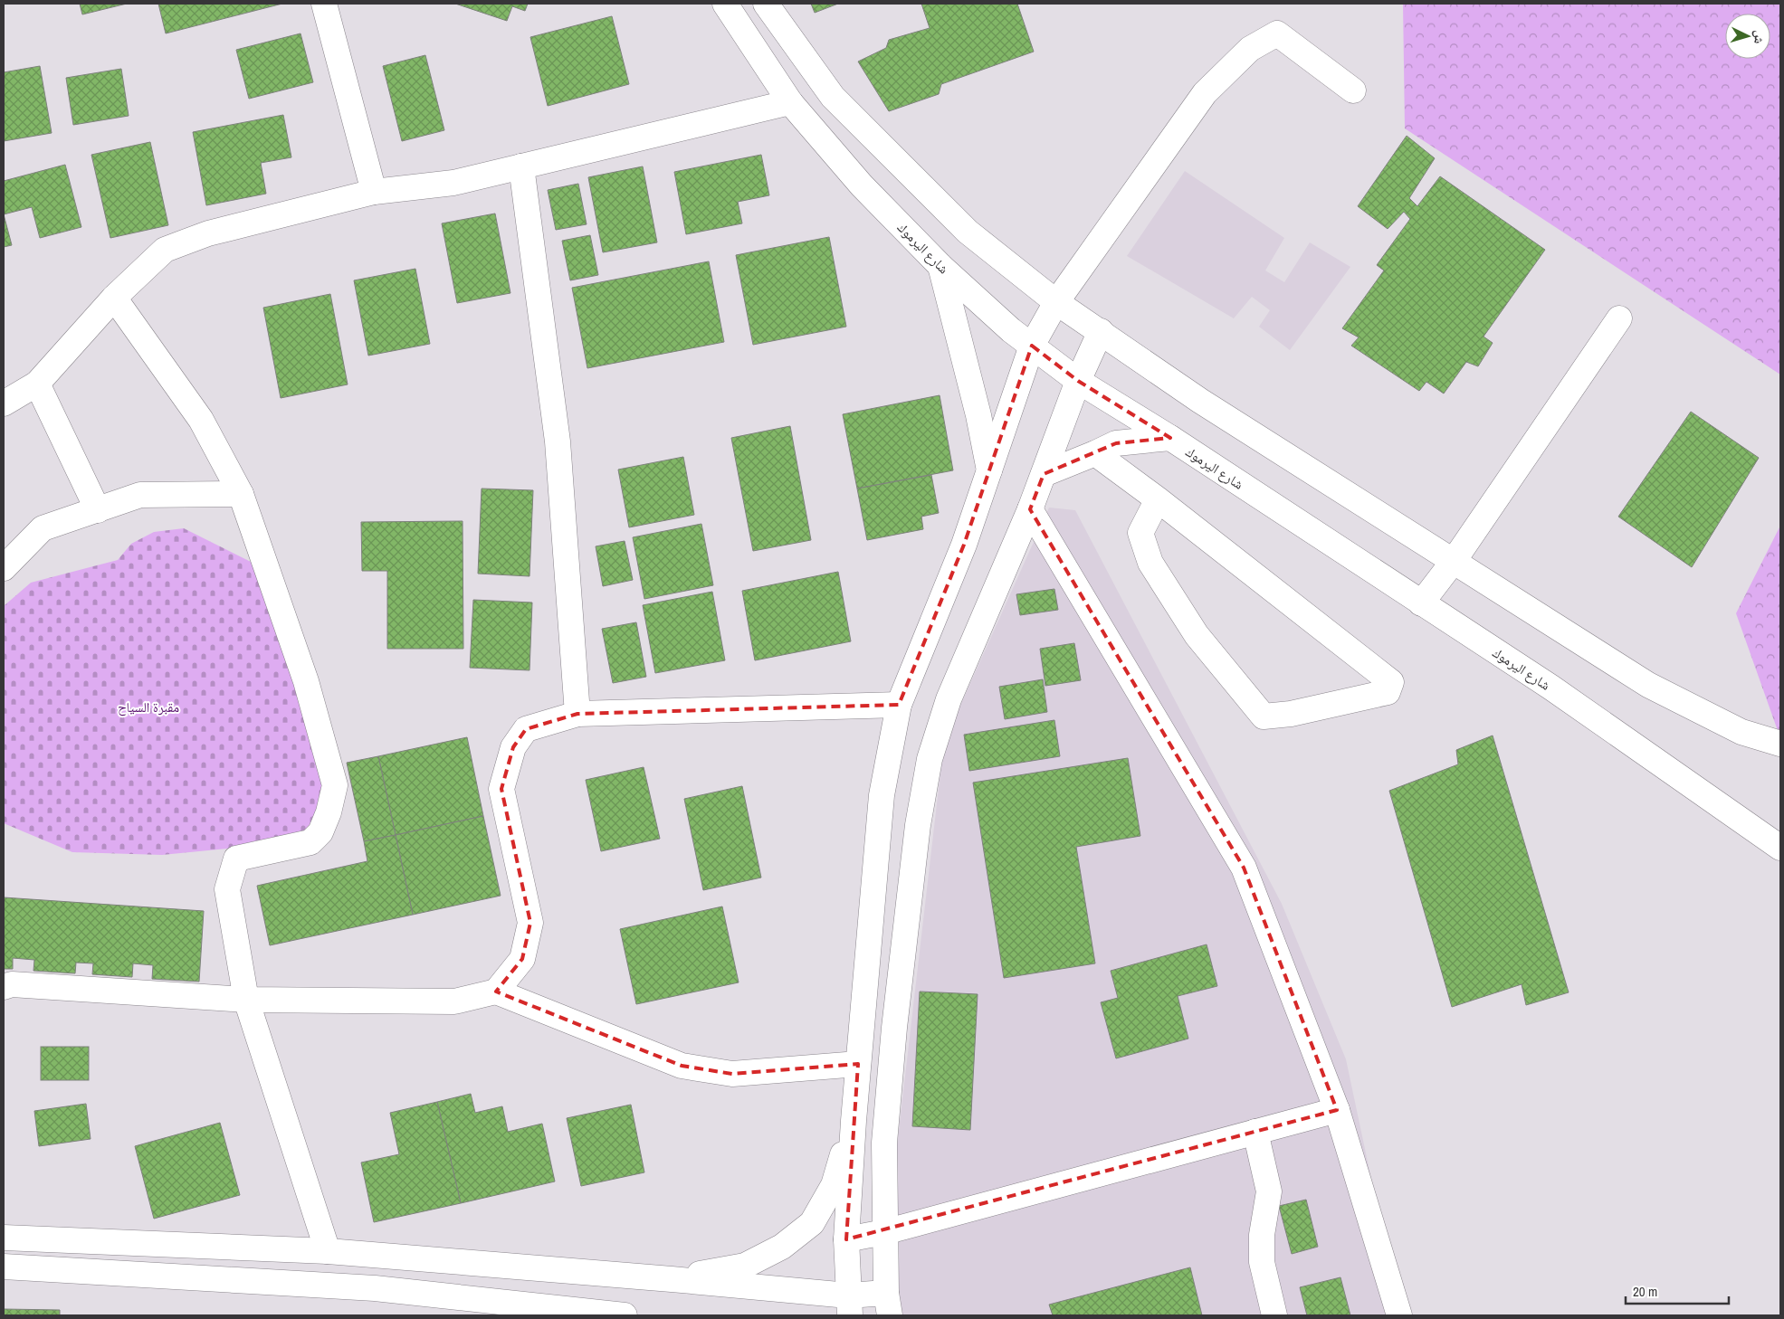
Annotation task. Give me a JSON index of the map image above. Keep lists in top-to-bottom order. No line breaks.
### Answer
{"streets":{"street":["شارع اليرموك"]},"parks":["مقبرة السياح"],"scale_bar":"20 m","north":"right"}
